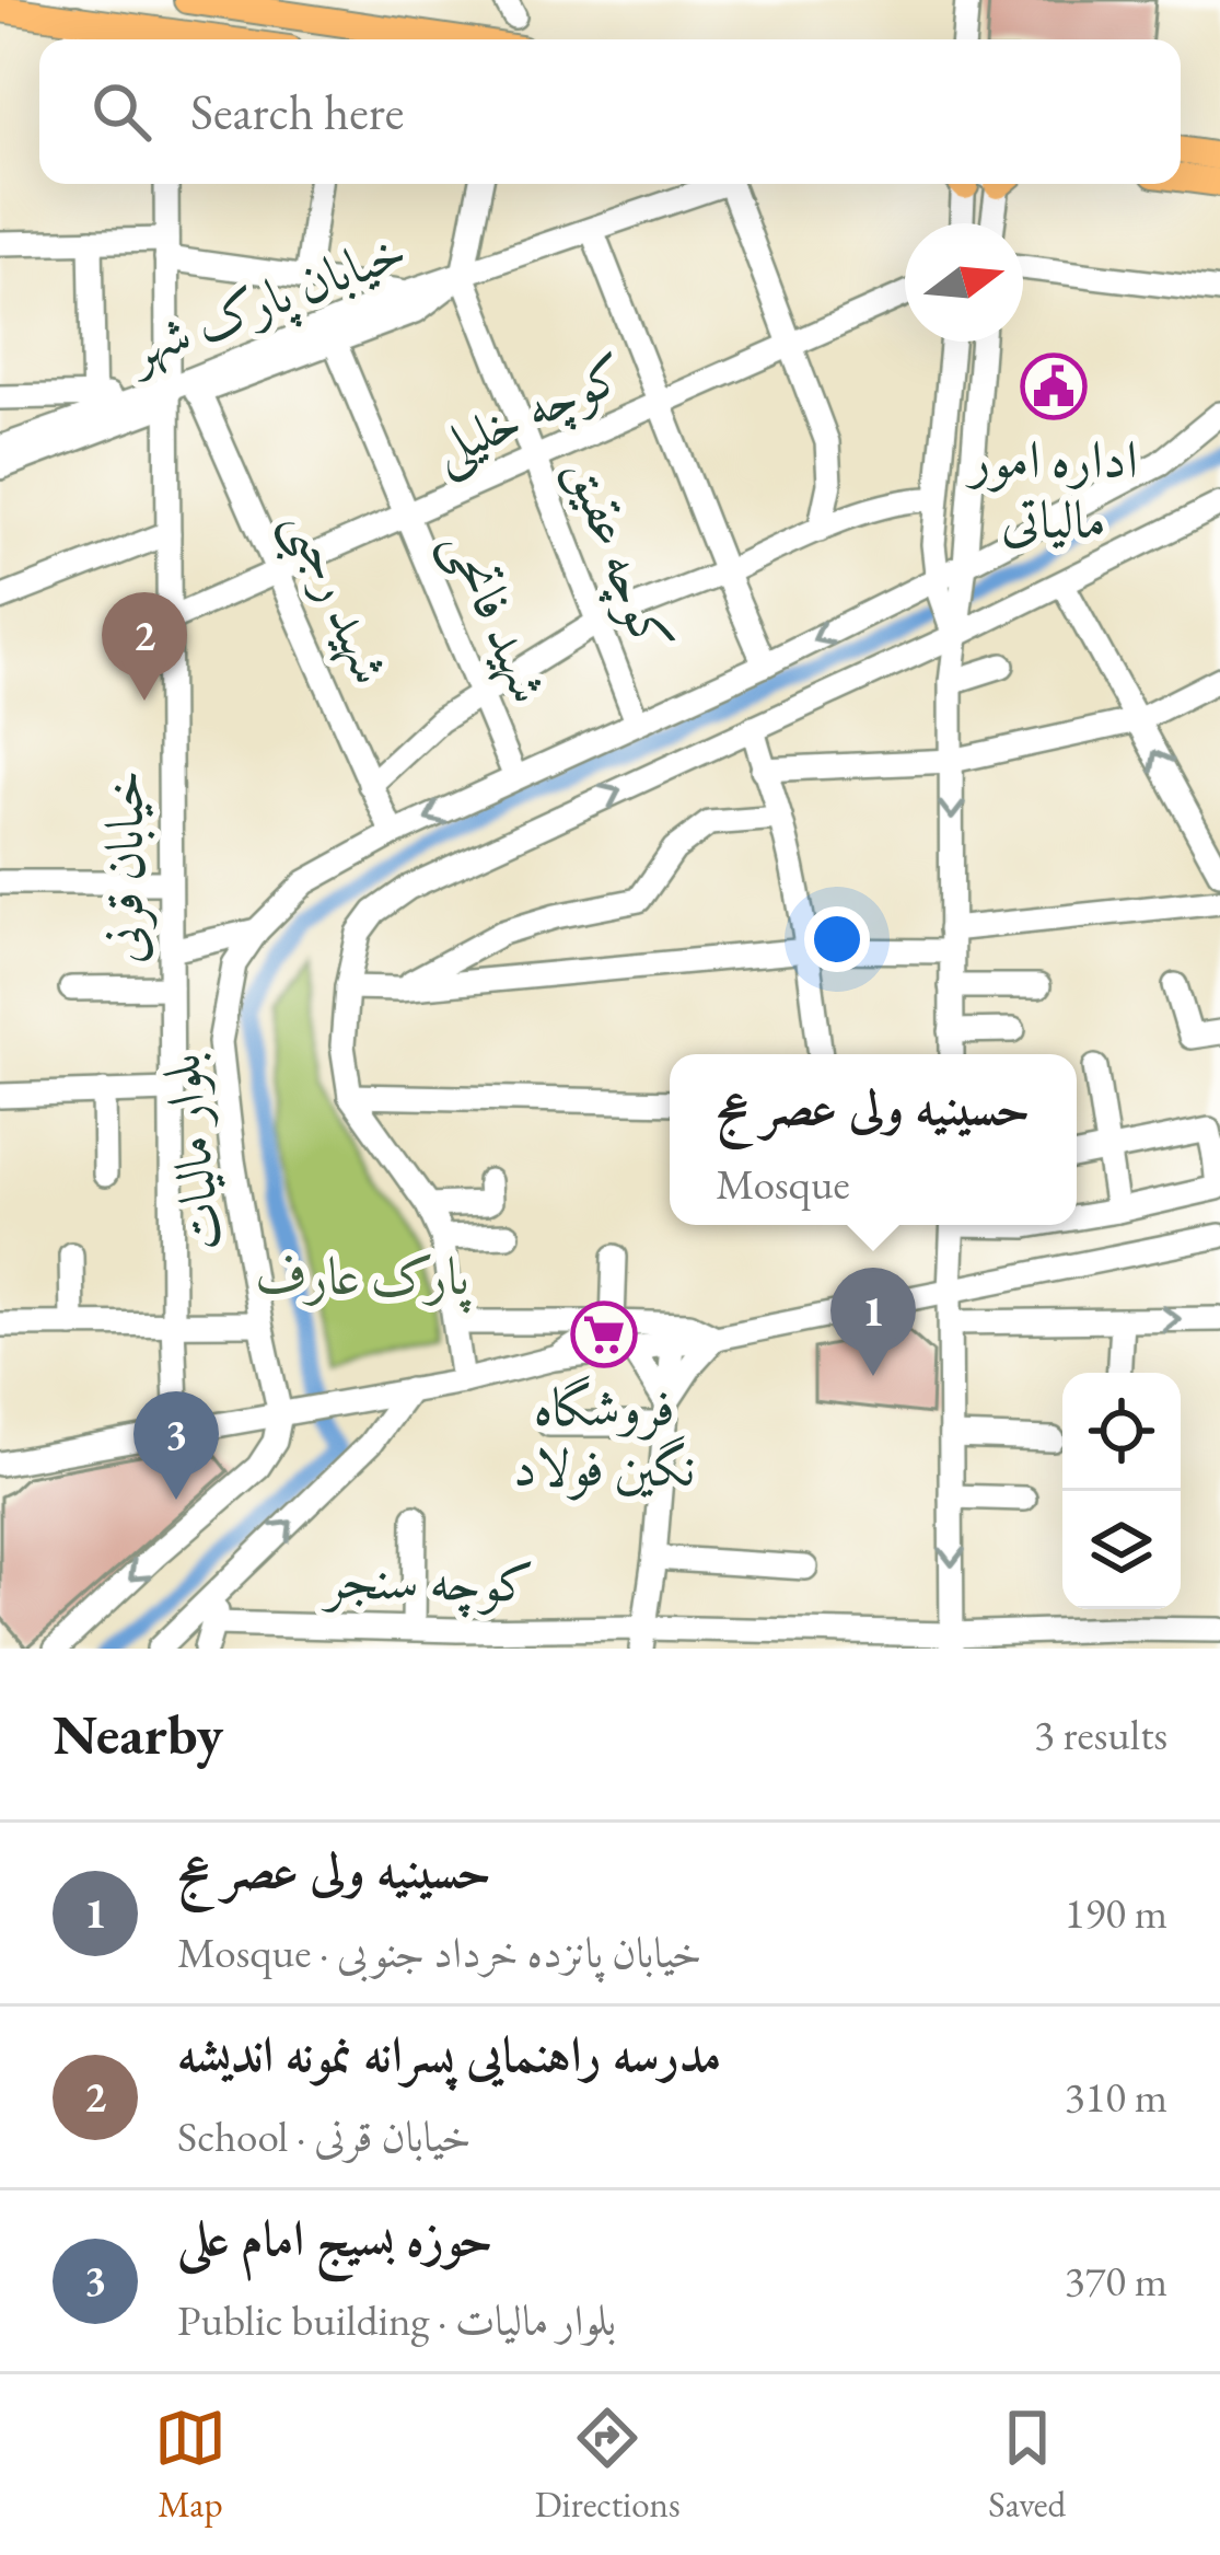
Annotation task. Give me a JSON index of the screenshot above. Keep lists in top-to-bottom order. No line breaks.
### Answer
{"streets":{"street":["خیابان پارک شهر","کوچه خلیلی","کوچه عقیق","شهید رجبی","شهید فاتحی","خیابان قرنی","بلوار مالیات","کوچه سنجر"]},"crossings":[["خیابان پارک شهر","کوچه عقیق"],["خیابان پارک شهر","شهید رجبی"],["خیابان پارک شهر","شهید فاتحی"],["خیابان پارک شهر","خیابان قرنی"],["کوچه خلیلی","کوچه عقیق"],["کوچه خلیلی","شهید رجبی"],["کوچه خلیلی","شهید فاتحی"],["کوچه خلیلی","خیابان قرنی"],["کوچه عقیق","بلوار مالیات"],["شهید رجبی","بلوار مالیات"],["شهید فاتحی","بلوار مالیات"]],"parks":["پارک عارف"],"places":{"public building":["اداره امور مالیاتی"],"supermarket":["فروشگاه نگین فولاد"]},"north":"right","page":{"search":"Search here","pins":["2","1","3"],"popup":["حسینیه ولی عصر عج","Mosque"],"heading":["Nearby","3 results"],"list":[{"mark":"1","name":"حسینیه ولی عصر عج","note":"Mosque · خیابان پانزده خرداد جنوبی","value":"190 m"},{"mark":"2","name":"مدرسه راهنمایی پسرانه نمونه اندیشه","note":"School · خیابان قرنی","value":"310 m"},{"mark":"3","name":"حوزه بسیج امام علی","note":"Public building · بلوار مالیات","value":"370 m"}],"nav":["Map","Directions","Saved"]}}
